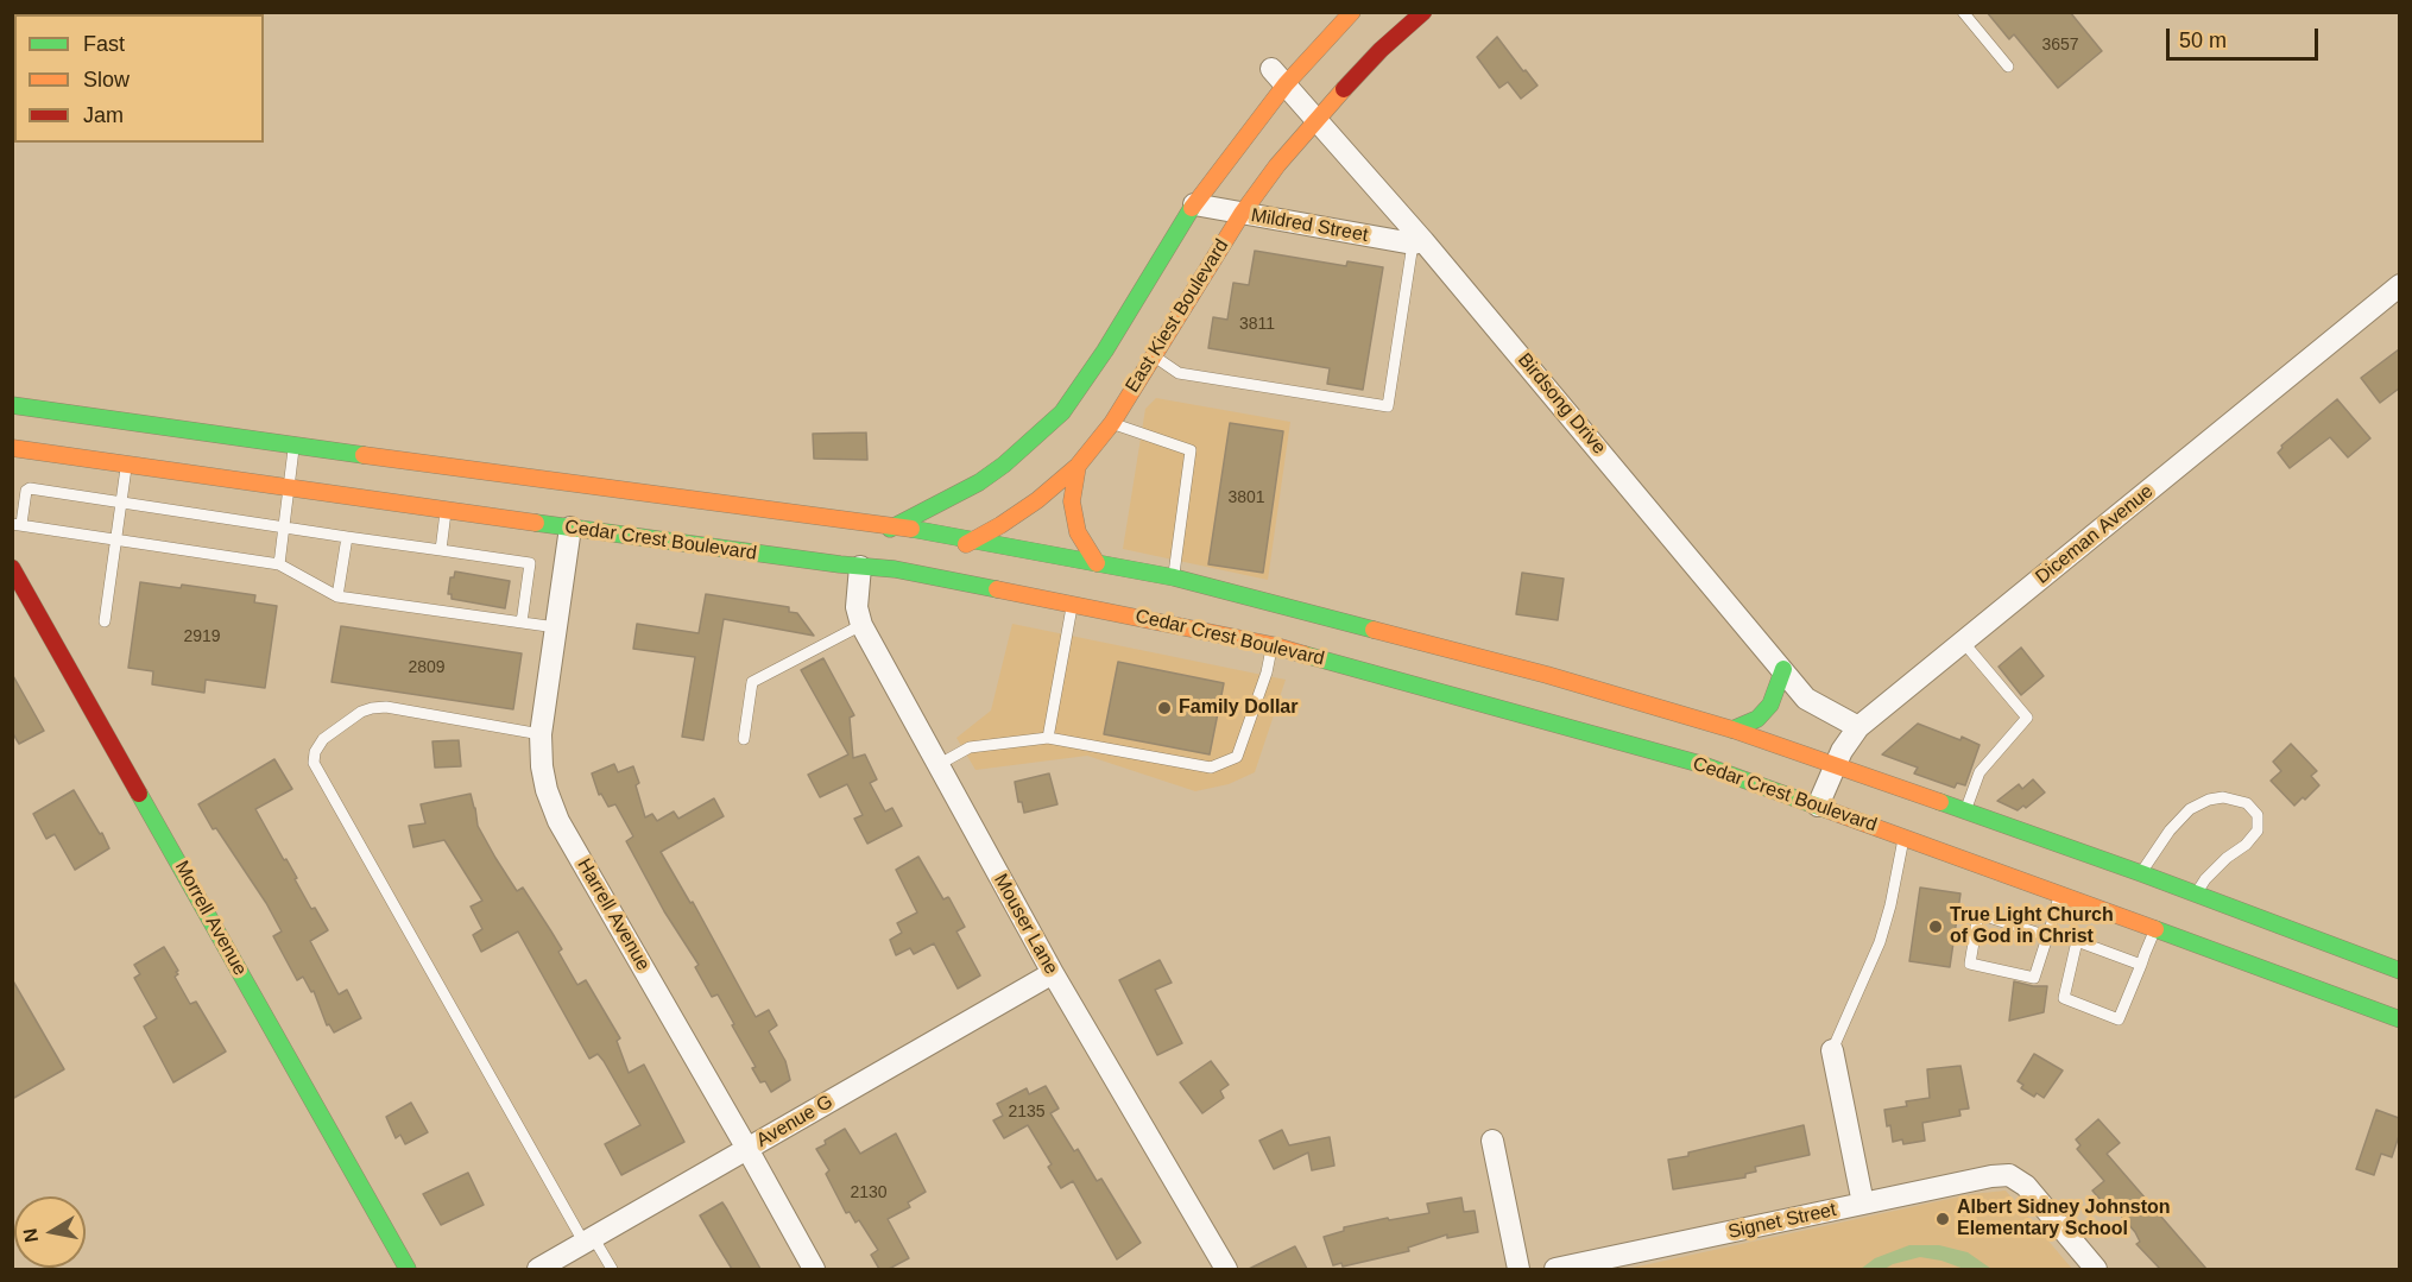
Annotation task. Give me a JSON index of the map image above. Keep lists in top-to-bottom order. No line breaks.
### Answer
{"streets":{"street":["Mildred Street","East Kiest Boulevard","Birdsong Drive","Diceman Avenue","Cedar Crest Boulevard","Harrell Avenue","Morrell Avenue","Mouser Lane","Avenue G","Signet Street"]},"crossings":[["Mildred Street","East Kiest Boulevard"],["Mildred Street","Birdsong Drive"],["East Kiest Boulevard","Birdsong Drive"],["East Kiest Boulevard","Cedar Crest Boulevard"],["Birdsong Drive","Diceman Avenue"],["Diceman Avenue","Cedar Crest Boulevard"],["Cedar Crest Boulevard","Harrell Avenue"],["Cedar Crest Boulevard","Mouser Lane"],["Harrell Avenue","Avenue G"],["Mouser Lane","Avenue G"]],"places":["Family Dollar","True Light Church of God in Christ","Albert Sidney Johnston Elementary School"],"house_numbers":["3657","3811","3801","2919","2809","2135","2130"],"legend":["Fast","Slow","Jam"],"scale_bar":"50 m","north":"left"}
